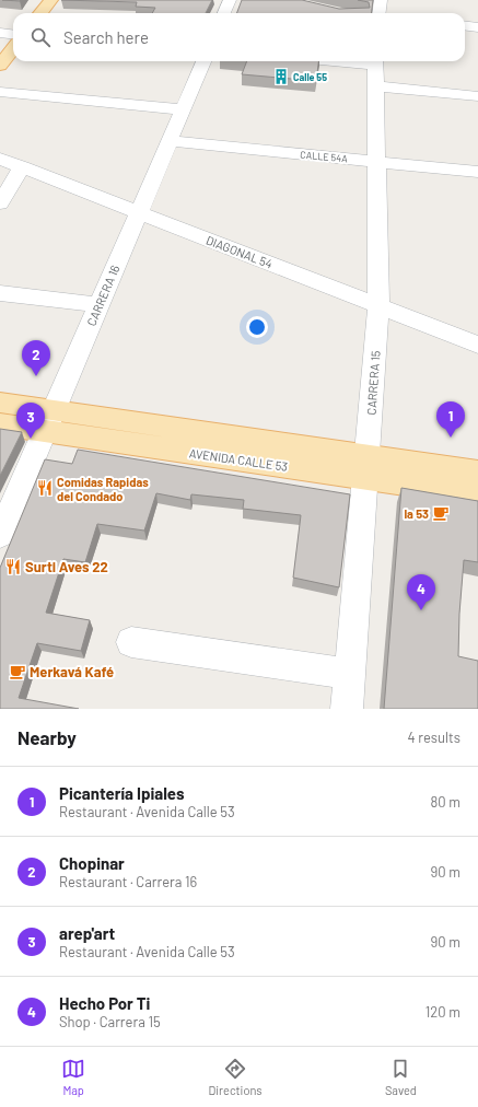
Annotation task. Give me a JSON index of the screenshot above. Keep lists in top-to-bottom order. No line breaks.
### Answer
{"streets":{"main road":["AVENIDA CALLE 53"],"street":["CALLE 54A","DIAGONAL 54","CARRERA 16","CARRERA 15"]},"crossings":[["CALLE 54A","CARRERA 16"],["CALLE 54A","CARRERA 15"],["DIAGONAL 54","CARRERA 16"],["DIAGONAL 54","CARRERA 15"],["CARRERA 16","AVENIDA CALLE 53"],["CARRERA 15","AVENIDA CALLE 53"]],"places":{"building":["Calle 55"],"restaurant":["Comidas Rapidas del Condado","Surti Aves 22"],"cafe":["la 53","Merkavá Kafé"]},"page":{"search":"Search here","pins":["2","1","3","4"],"heading":["Nearby","4 results"],"list":[{"mark":"1","name":"Picantería Ipiales","note":"Restaurant · Avenida Calle 53","value":"80 m"},{"mark":"2","name":"Chopinar","note":"Restaurant · Carrera 16","value":"90 m"},{"mark":"3","name":"arep'art","note":"Restaurant · Avenida Calle 53","value":"90 m"},{"mark":"4","name":"Hecho Por Ti","note":"Shop · Carrera 15","value":"120 m"}],"nav":["Map","Directions","Saved"]}}
